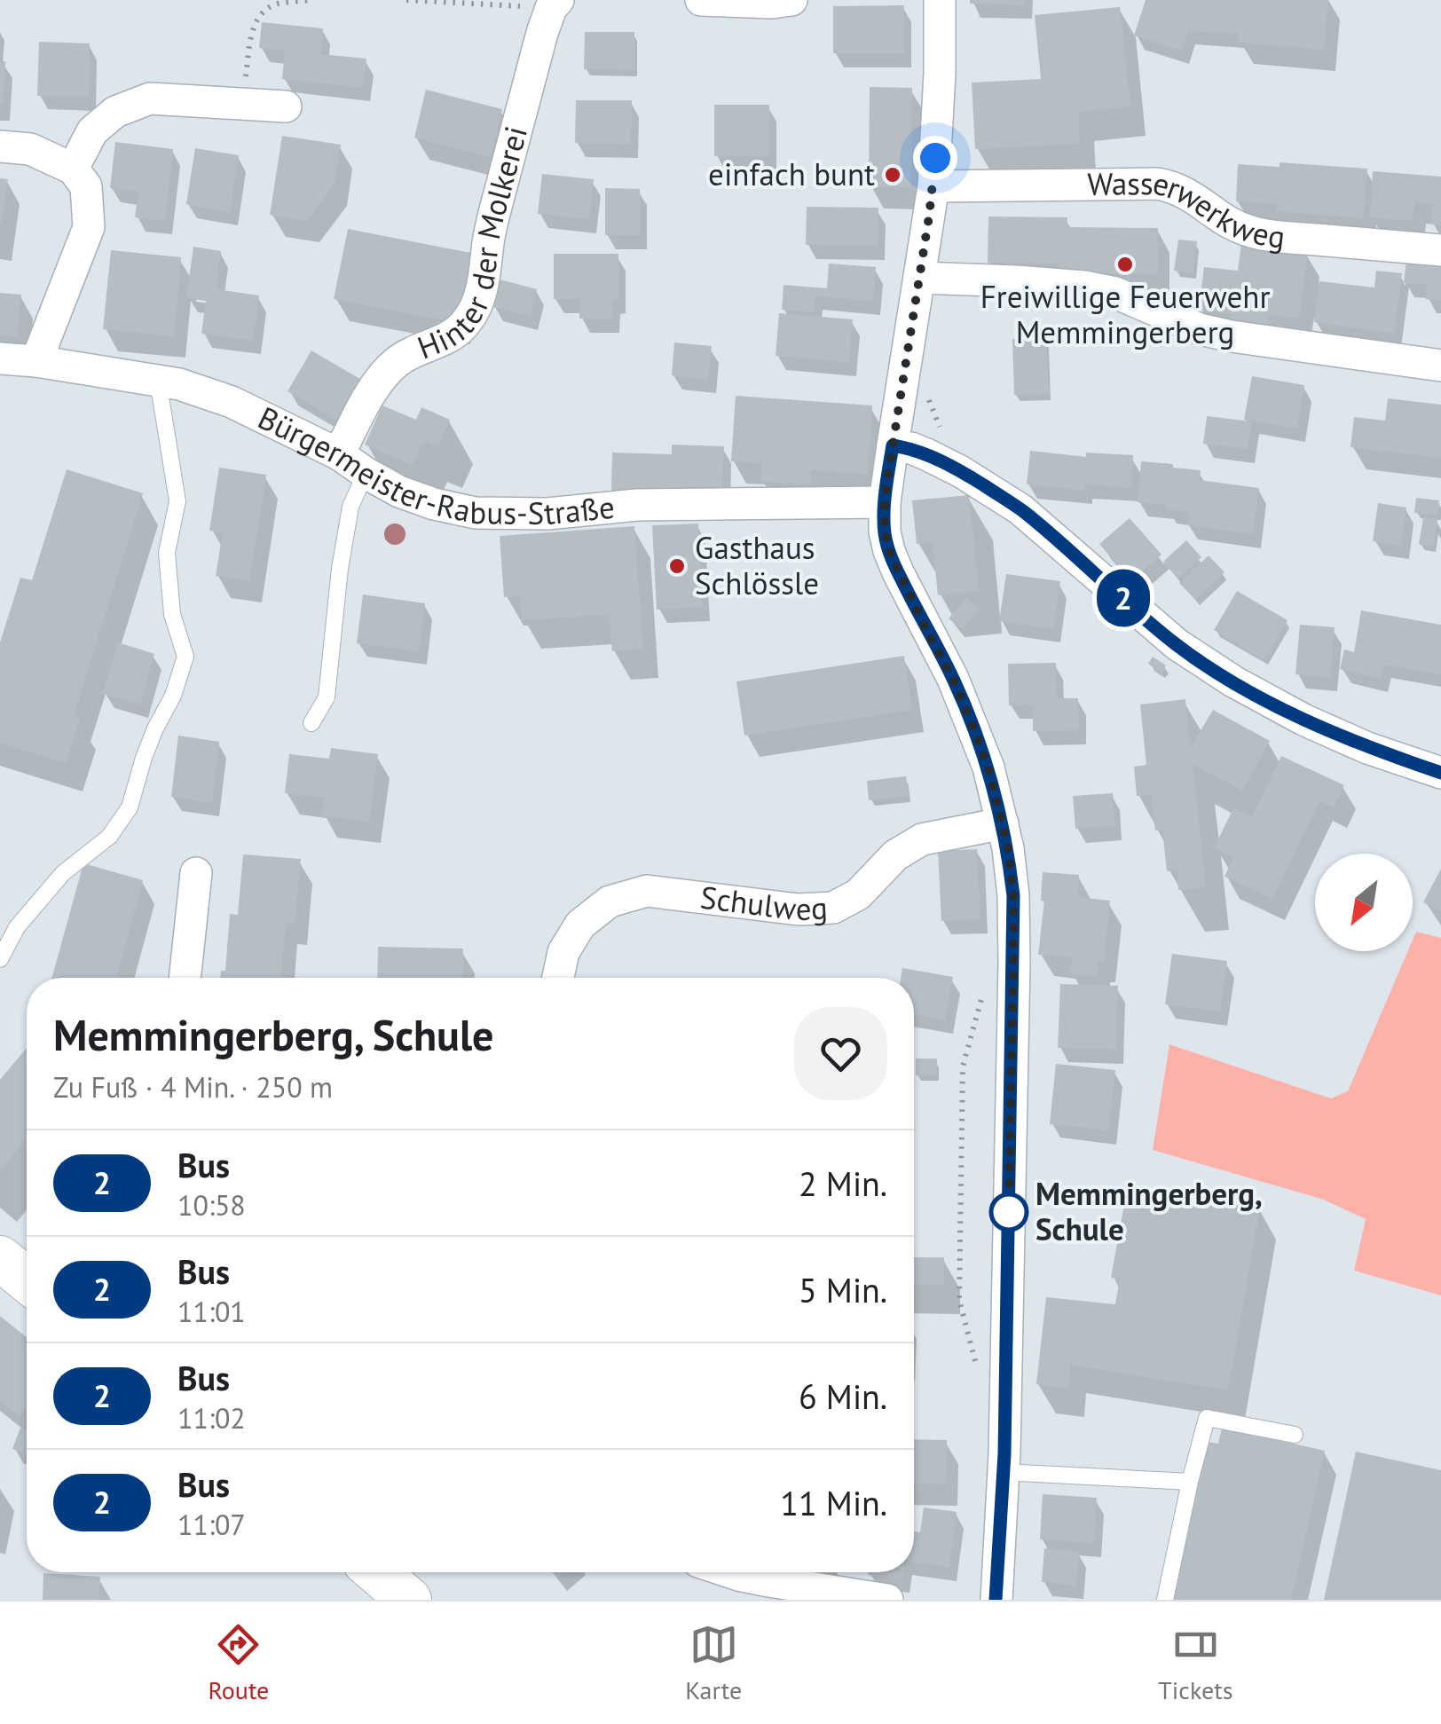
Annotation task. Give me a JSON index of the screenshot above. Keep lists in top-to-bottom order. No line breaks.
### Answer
{"streets":{"street":["Wasserwerkweg","Hinter der Molkerei","Bürgermeister-Rabus-Straße","Schulweg"]},"crossings":[["Hinter der Molkerei","Bürgermeister-Rabus-Straße"]],"places":["einfach bunt","Freiwillige Feuerwehr Memmingerberg","Gasthaus Schlössle","Memmingerberg, Schule"],"lines":["bus line 2"],"north":"bottom left","page":{"on_map":"2","heading":["Memmingerberg, Schule","Zu Fuß · 4 Min. · 250 m"],"list":[{"mark":"2","name":"Bus","note":"10:58","value":"2 Min."},{"mark":"2","name":"Bus","note":"11:01","value":"5 Min."},{"mark":"2","name":"Bus","note":"11:02","value":"6 Min."},{"mark":"2","name":"Bus","note":"11:07","value":"11 Min."}],"tabs":["Route","Karte","Tickets"]}}
